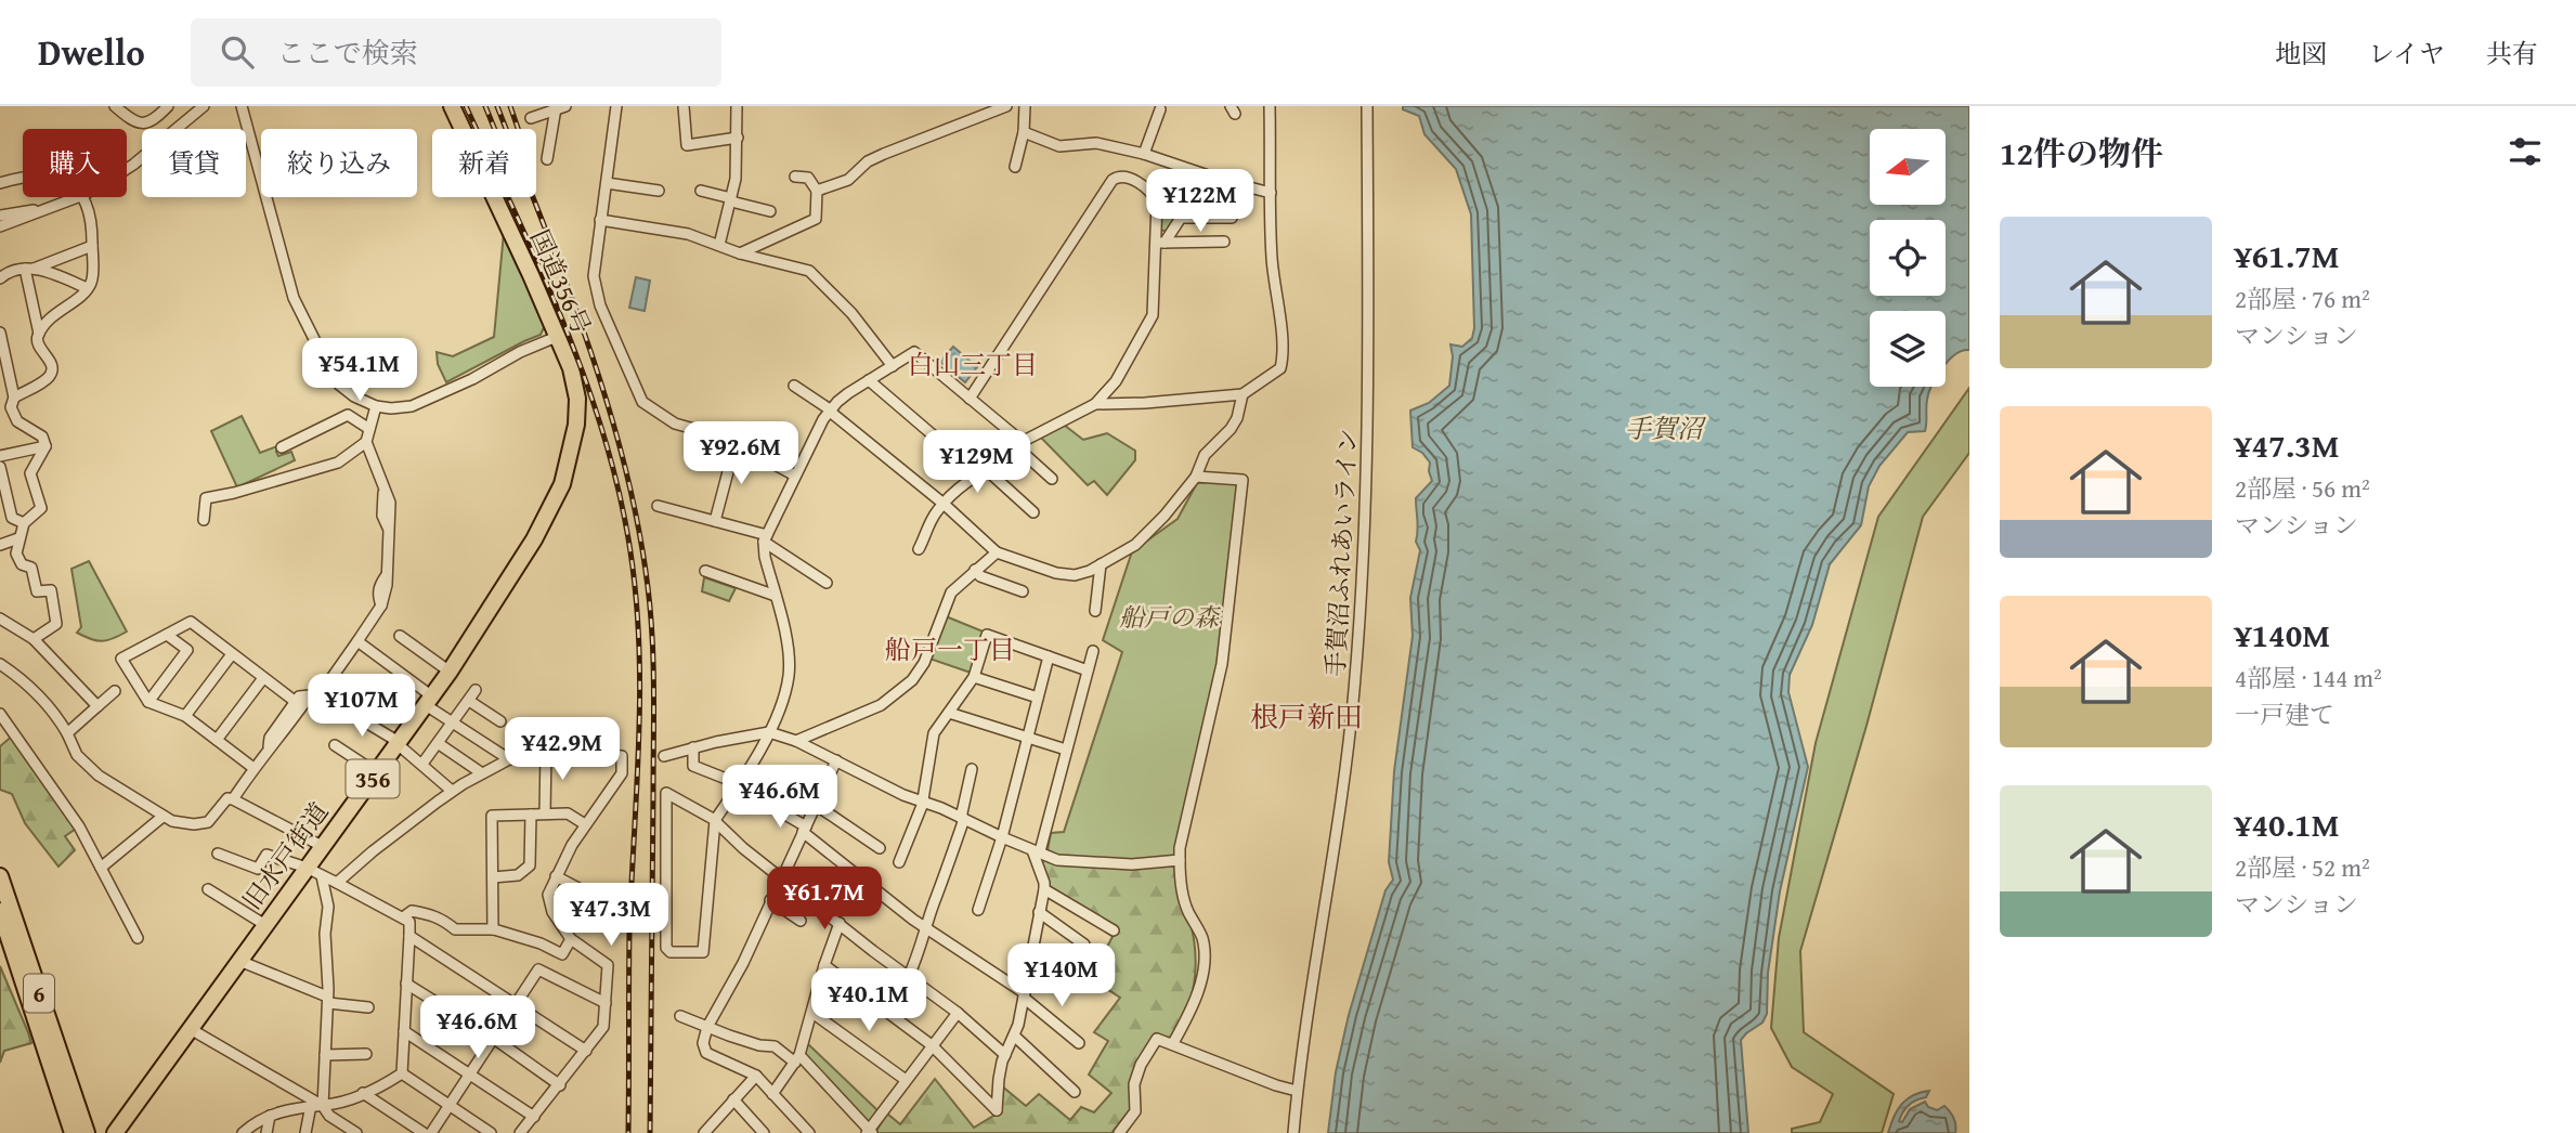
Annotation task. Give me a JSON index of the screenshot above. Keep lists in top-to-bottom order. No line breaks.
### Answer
{"streets":{"highway":["国道356号","356","旧水戸街道","6"],"street":["手賀沼ふれあいライン"]},"crossings":[["国道356号","旧水戸街道"]],"districts":["白山三丁目","船戸一丁目","根戸新田"],"water":["手賀沼"],"parks":["船戸の森"],"north":"left","page":{"header":"Dwello","search":"ここで検索","nav":["地図","レイヤ","共有"],"heading":"12件の物件","chip":["購入","賃貸","絞り込み","新着"],"price":["¥122M","¥54.1M","¥92.6M","¥129M","¥107M","¥42.9M","¥46.6M","¥61.7M","¥47.3M","¥140M","¥40.1M","¥46.6M"],"list":[{"name":"¥61.7M","note":"2部屋 · 76 m² · マンション"},{"name":"¥47.3M","note":"2部屋 · 56 m² · マンション"},{"name":"¥140M","note":"4部屋 · 144 m² · 一戸建て"},{"name":"¥40.1M","note":"2部屋 · 52 m² · マンション"}]}}
